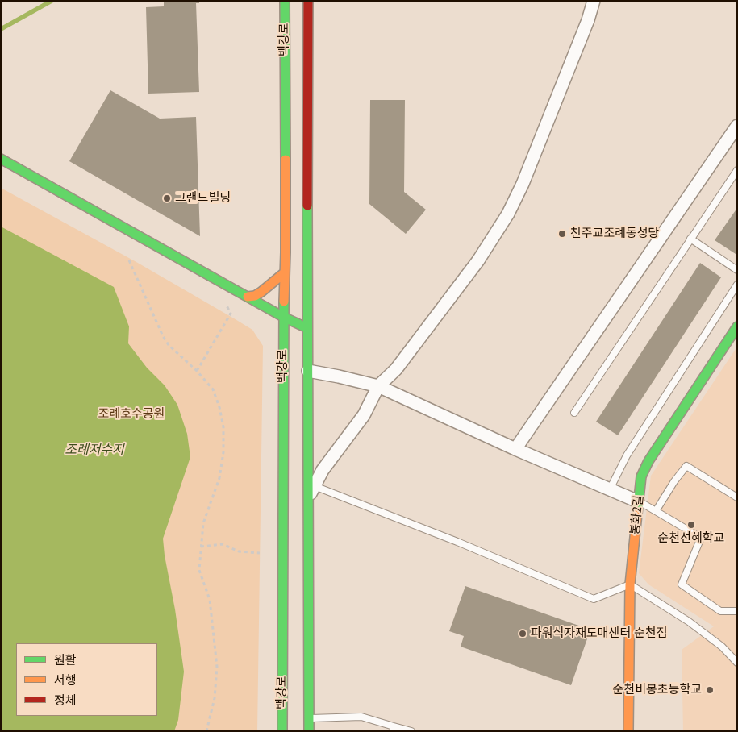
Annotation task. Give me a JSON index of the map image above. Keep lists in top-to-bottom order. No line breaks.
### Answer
{"streets":{"main road":["백강로","봉화2길"]},"water":["조례저수지"],"parks":["조례호수공원"],"places":["그랜드빌딩","천주교조례동성당","순천선혜학교","파워식자재도매센터 순천점","순천비봉초등학교"],"legend":["원활","서행","정체"]}
